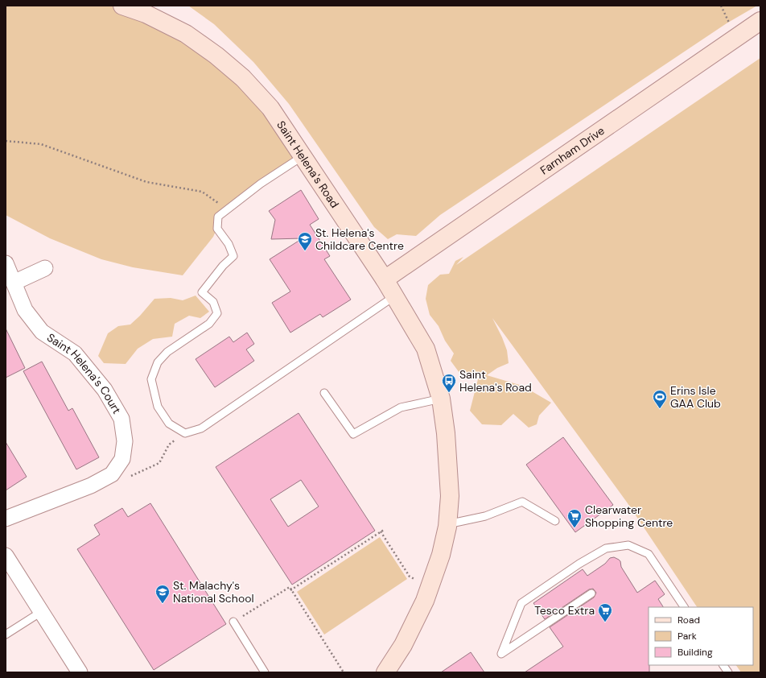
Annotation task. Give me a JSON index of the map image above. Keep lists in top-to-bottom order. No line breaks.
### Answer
{"streets":{"street":["Farnham Drive","Saint Helena's Road","Saint Helena's Court"]},"crossings":[["Farnham Drive","Saint Helena's Road"]],"places":{"school or university":["St. Helena's Childcare Centre","St. Malachy's National School"],"bus stop":["Saint Helena's Road"],"sports":["Erins Isle GAA Club"],"supermarket":["Clearwater Shopping Centre","Tesco Extra"]},"legend":["Road","Park","Building"]}
